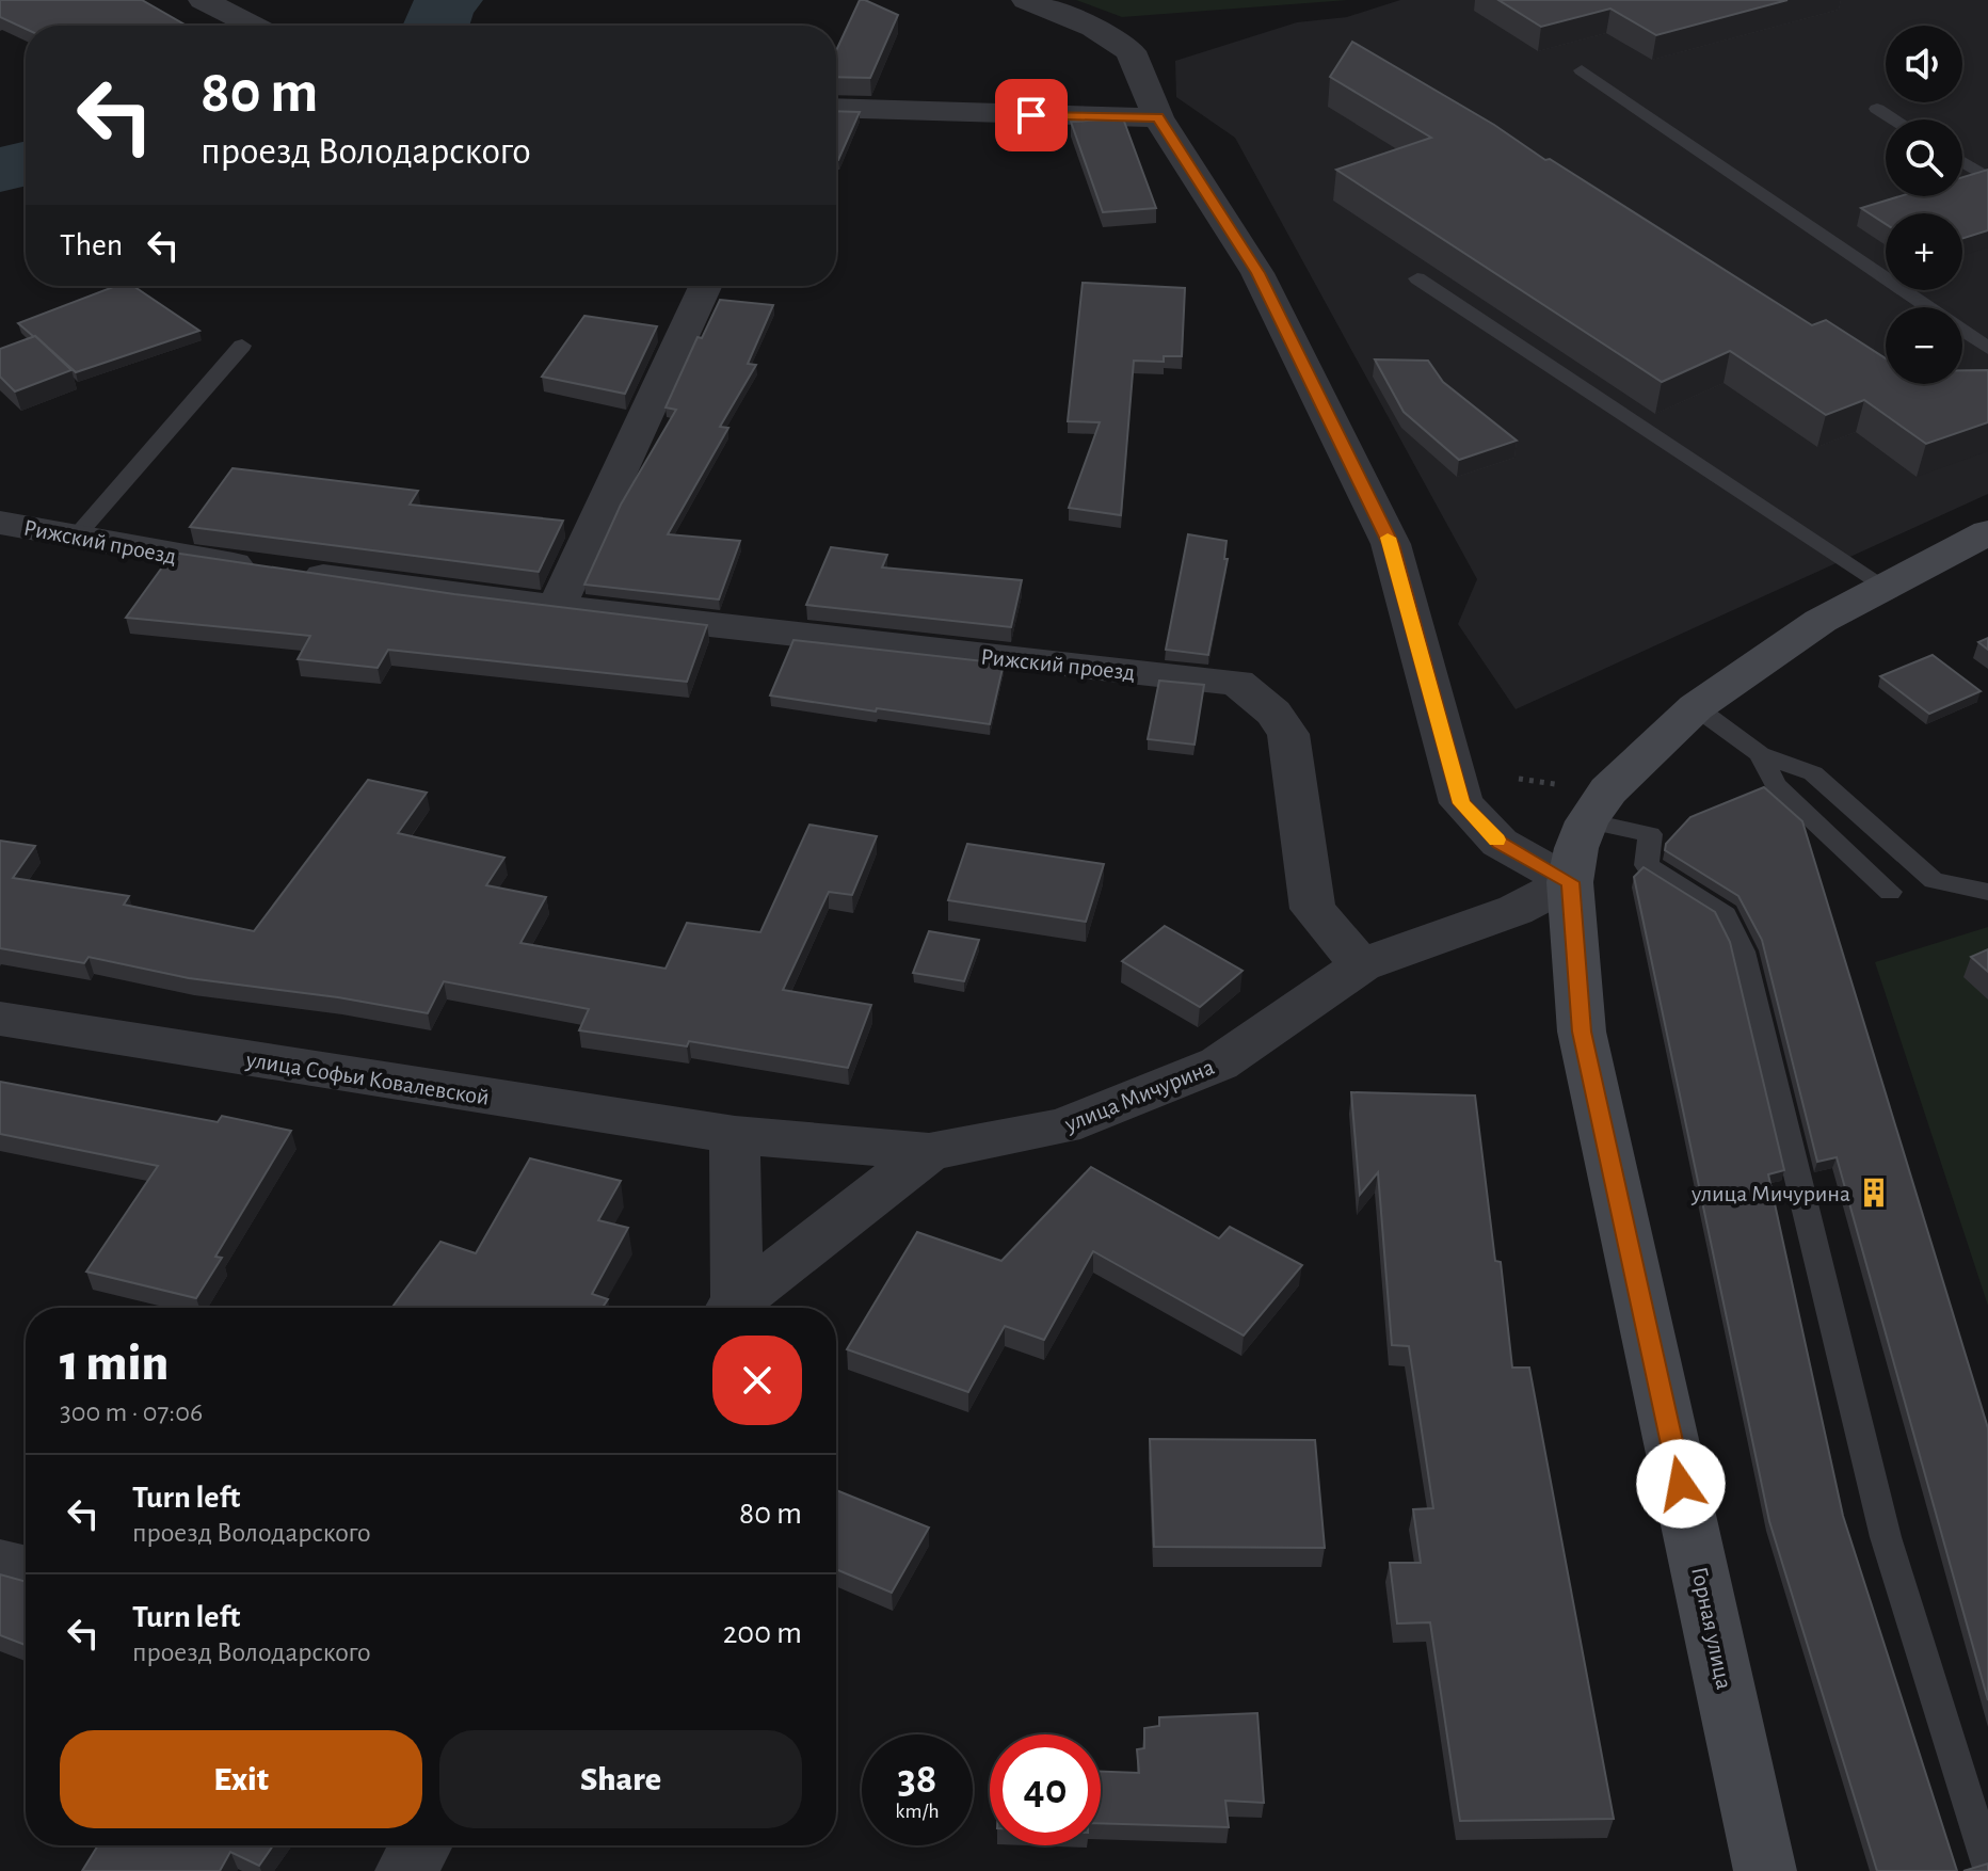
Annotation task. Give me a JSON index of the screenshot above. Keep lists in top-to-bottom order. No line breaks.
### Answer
{"streets":{"street":["Рижский проезд","улица Софьи Ковалевской","улица Мичурина","Горная улица"]},"crossings":[["Рижский проезд","улица Мичурина"],["улица Софьи Ковалевской","улица Мичурина"],["улица Мичурина","Горная улица"]],"places":{"building":["улица Мичурина"]},"page":{"map_buttons":["+","−"],"turn":["80 m","проезд Володарского"],"then":"Then","heading":["1 min","300 m · 07:06"],"list":[{"name":"Turn left","note":"проезд Володарского","value":"80 m"},{"name":"Turn left","note":"проезд Володарского","value":"200 m"}],"buttons":["Exit","Share"],"speed":"38 km/h","limit":"40"}}
